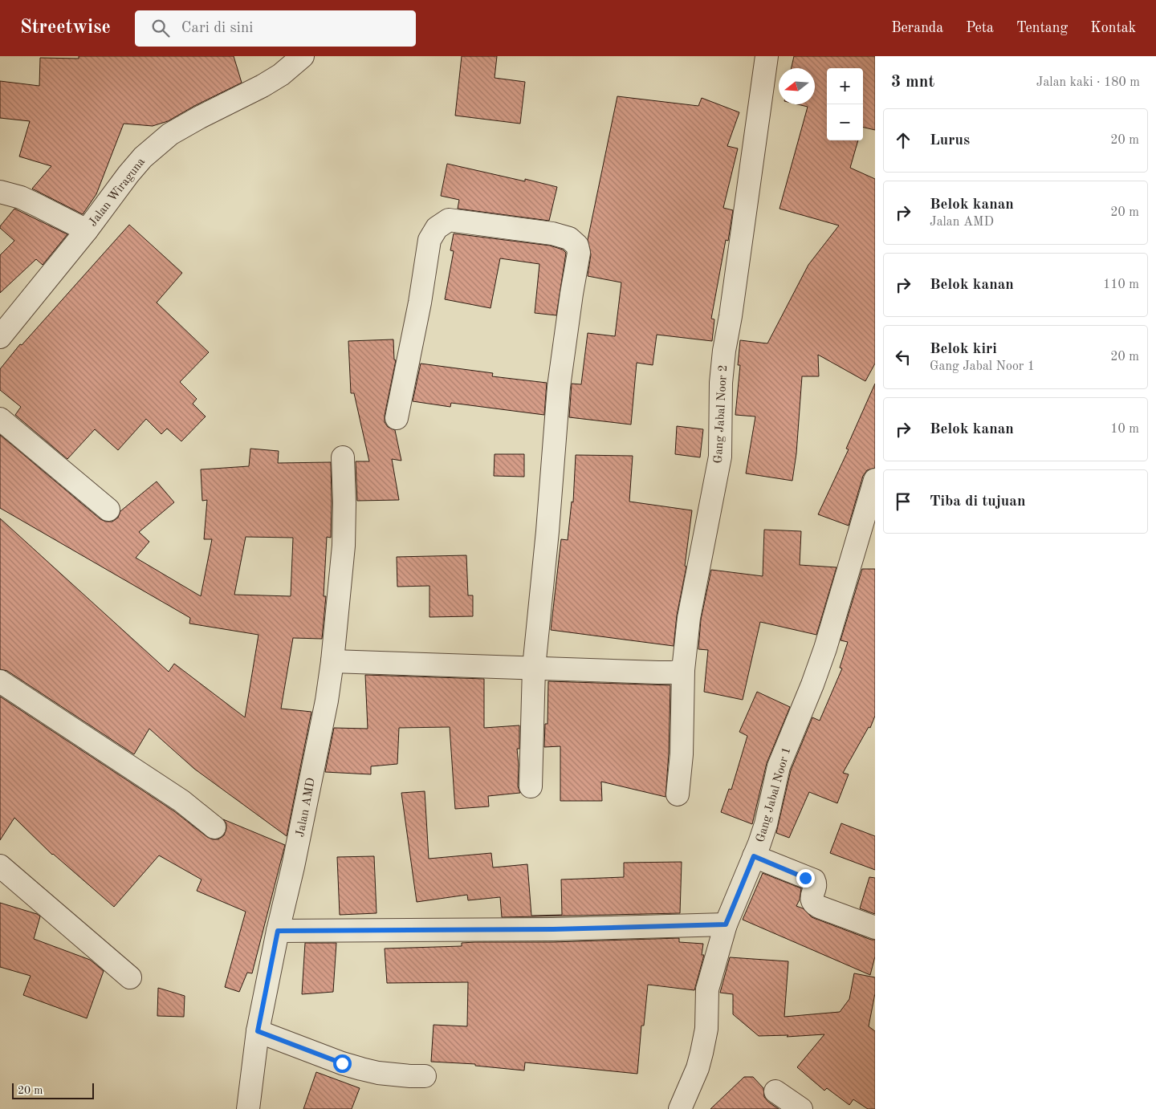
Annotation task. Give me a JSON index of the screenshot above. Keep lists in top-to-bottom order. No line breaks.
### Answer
{"streets":{"street":["Jalan Wiraguna","Gang Jabal Noor 2","Gang Jabal Noor 1","Jalan AMD"]},"scale_bar":"20 m","north":"left","page":{"header":"Streetwise","search":"Cari di sini","nav":["Beranda","Peta","Tentang","Kontak"],"heading":["3 mnt","Jalan kaki · 180 m"],"map_buttons":["+","−"],"list":[["Lurus","20 m"],["Belok kanan","Jalan AMD","20 m"],["Belok kanan","110 m"],["Belok kiri","Gang Jabal Noor 1","20 m"],["Belok kanan","10 m"],"Tiba di tujuan"],"scale":"20 m"}}
